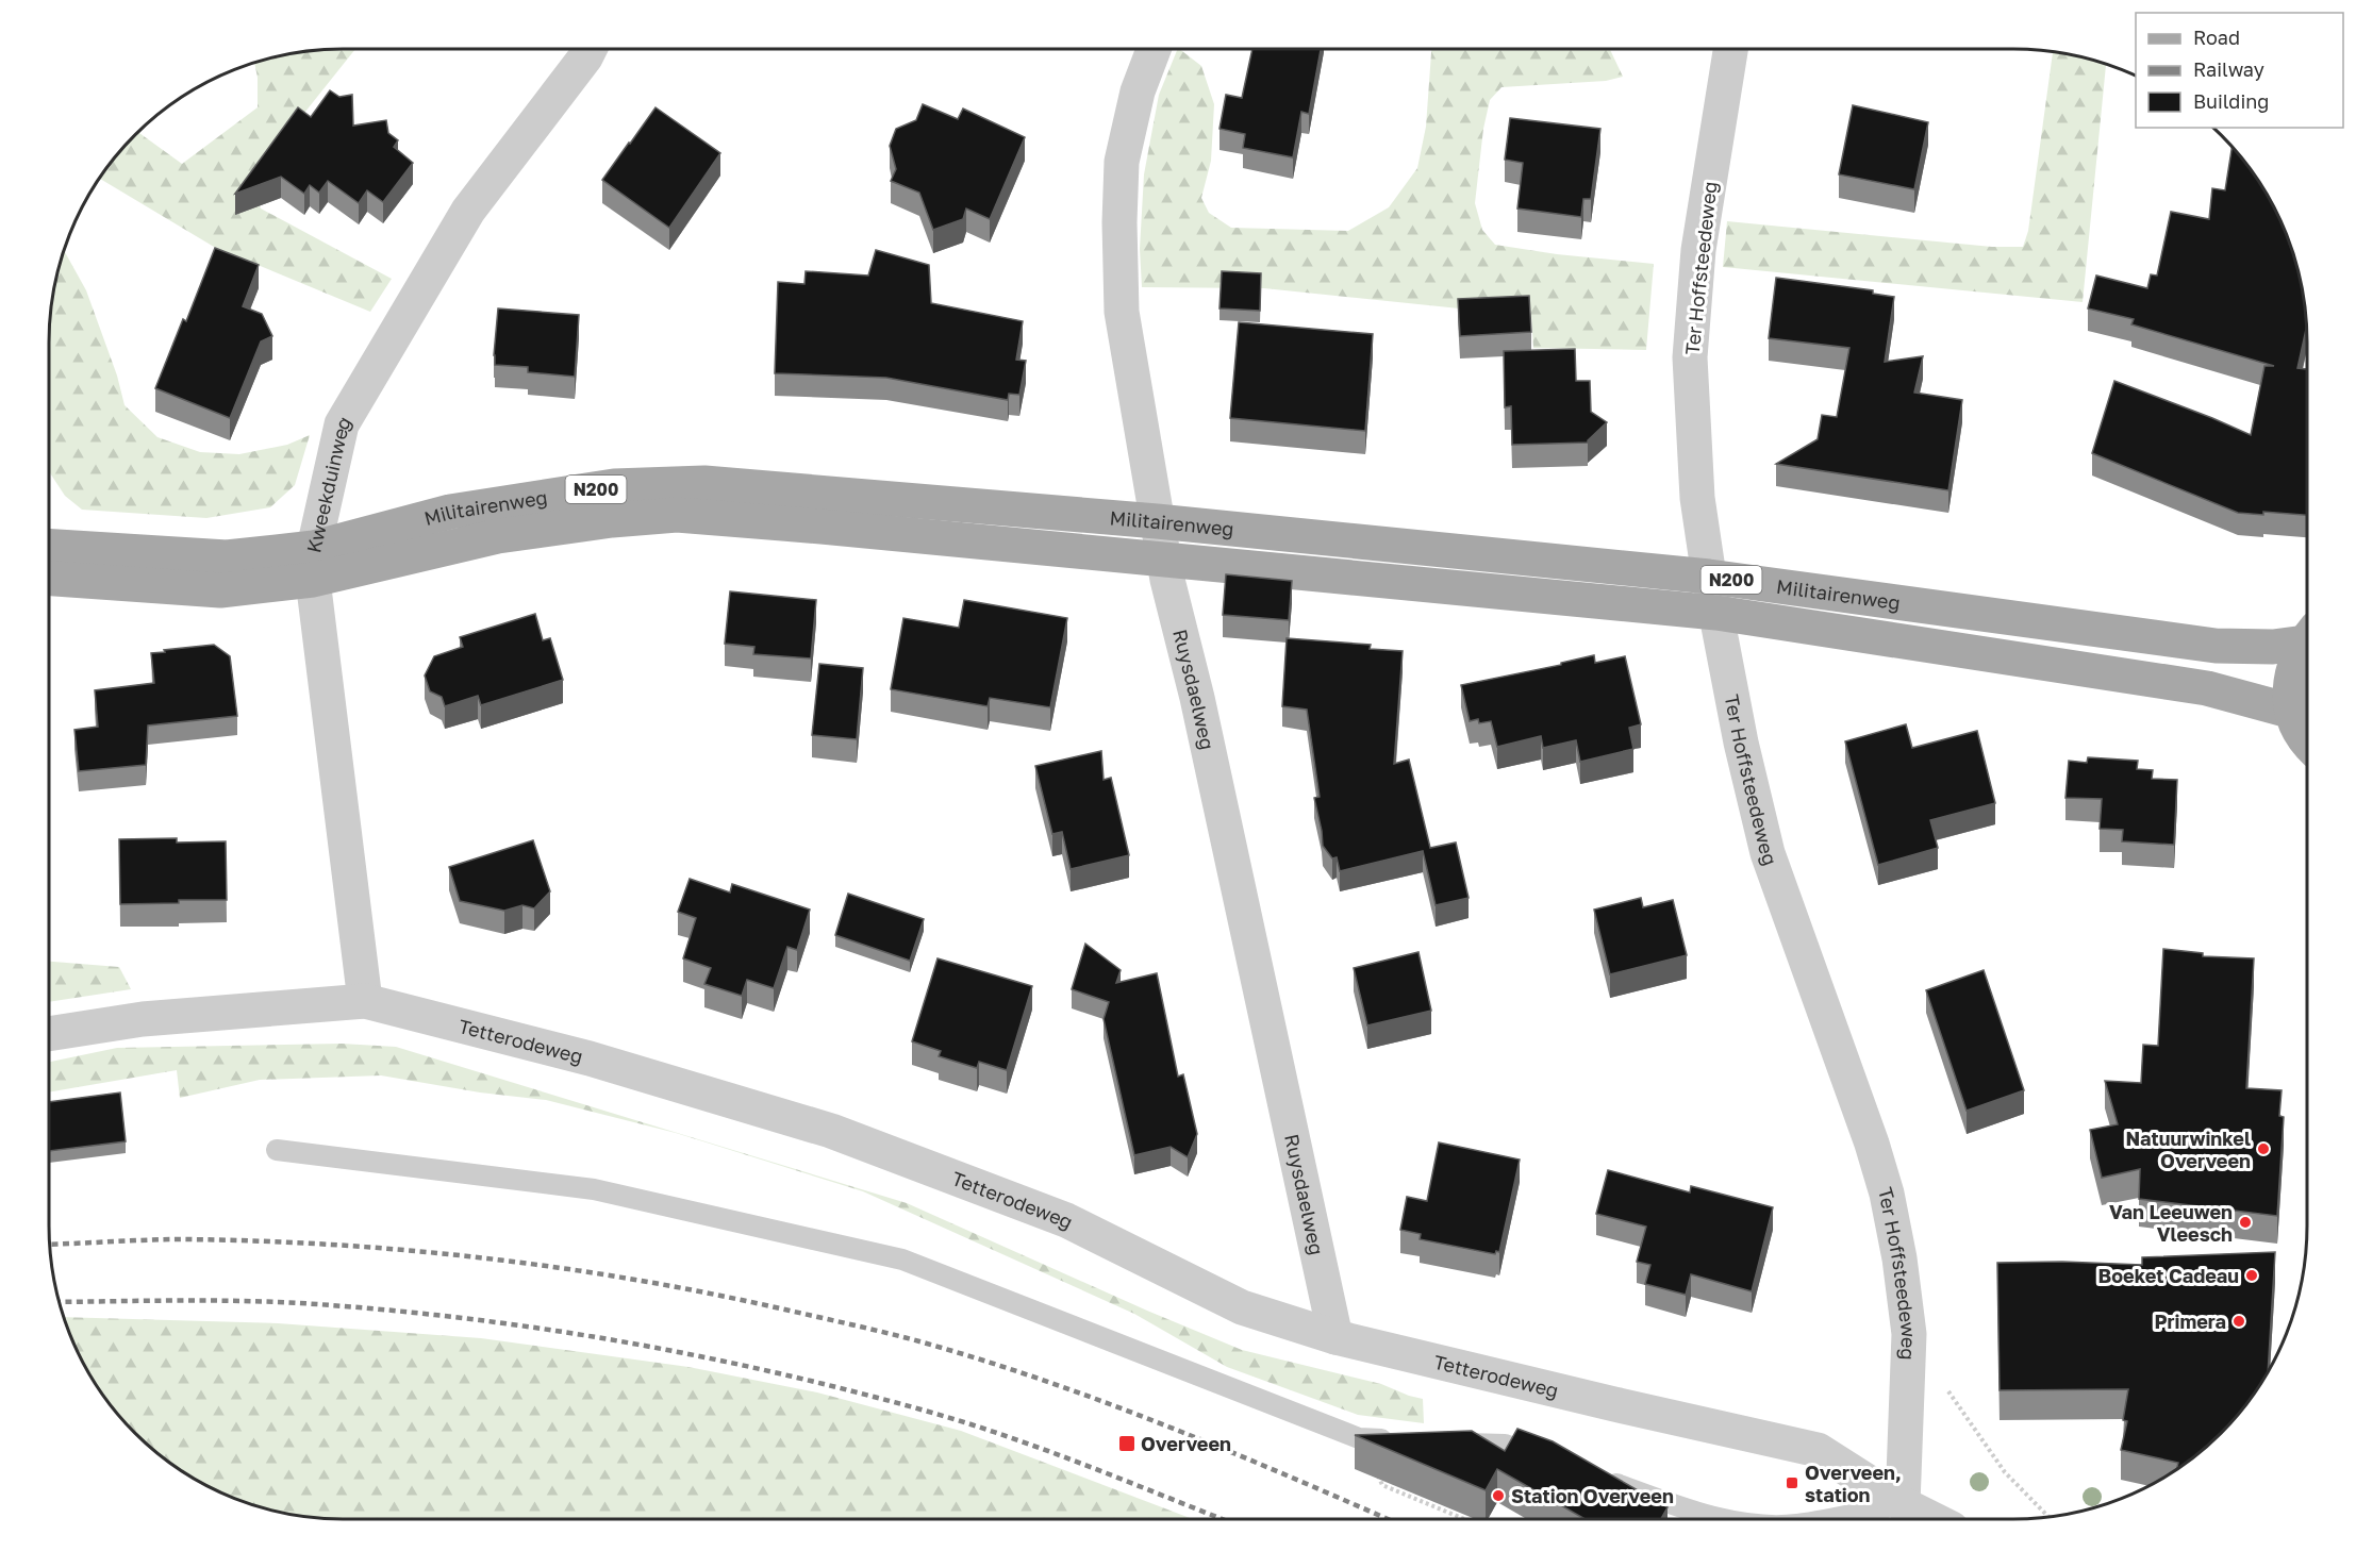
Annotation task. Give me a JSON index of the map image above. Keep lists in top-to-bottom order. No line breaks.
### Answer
{"streets":{"main road":["N200","Militairenweg"],"street":["Ter Hoffsteedeweg","Kweekduinweg","Ruysdaelweg","Tetterodeweg"]},"crossings":[["Ter Hoffsteedeweg","Militairenweg"],["Ter Hoffsteedeweg","Tetterodeweg"],["Kweekduinweg","Militairenweg"],["Kweekduinweg","Tetterodeweg"],["N200","Militairenweg"],["Militairenweg","Ruysdaelweg"],["Ruysdaelweg","Tetterodeweg"]],"places":{"other":["Natuurwinkel Overveen","Van Leeuwen Vleesch","Boeket Cadeau","Primera","Station Overveen"],"transit":["Overveen","Overveen, station"]},"legend":["Road","Railway","Building"]}
